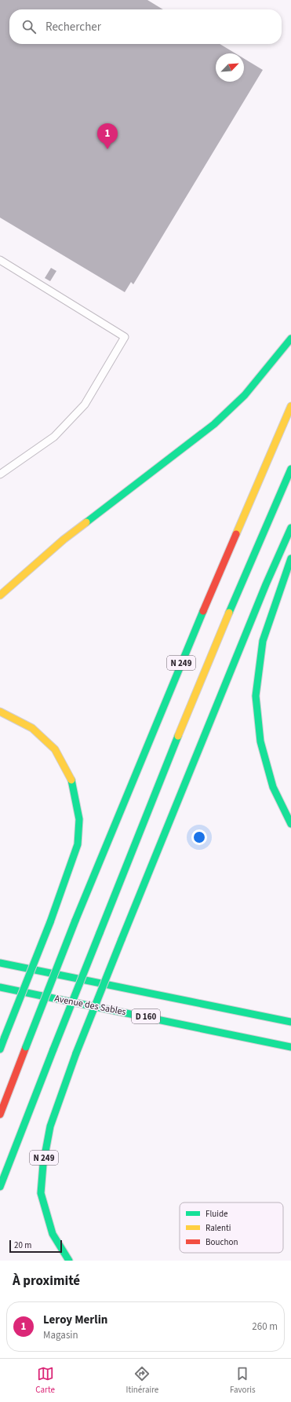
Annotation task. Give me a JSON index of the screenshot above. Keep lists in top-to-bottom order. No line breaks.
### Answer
{"streets":{"main road":["N 249","Avenue des Sables","D 160"]},"legend":["Fluide","Ralenti","Bouchon"],"scale_bar":"20 m","north":"top right","page":{"search":"Rechercher","pins":"1","scale":"20 m","heading":"À proximité","list":[{"mark":"1","name":"Leroy Merlin","note":"Magasin","value":"260 m"}],"nav":["Carte","Itinéraire","Favoris"]}}
